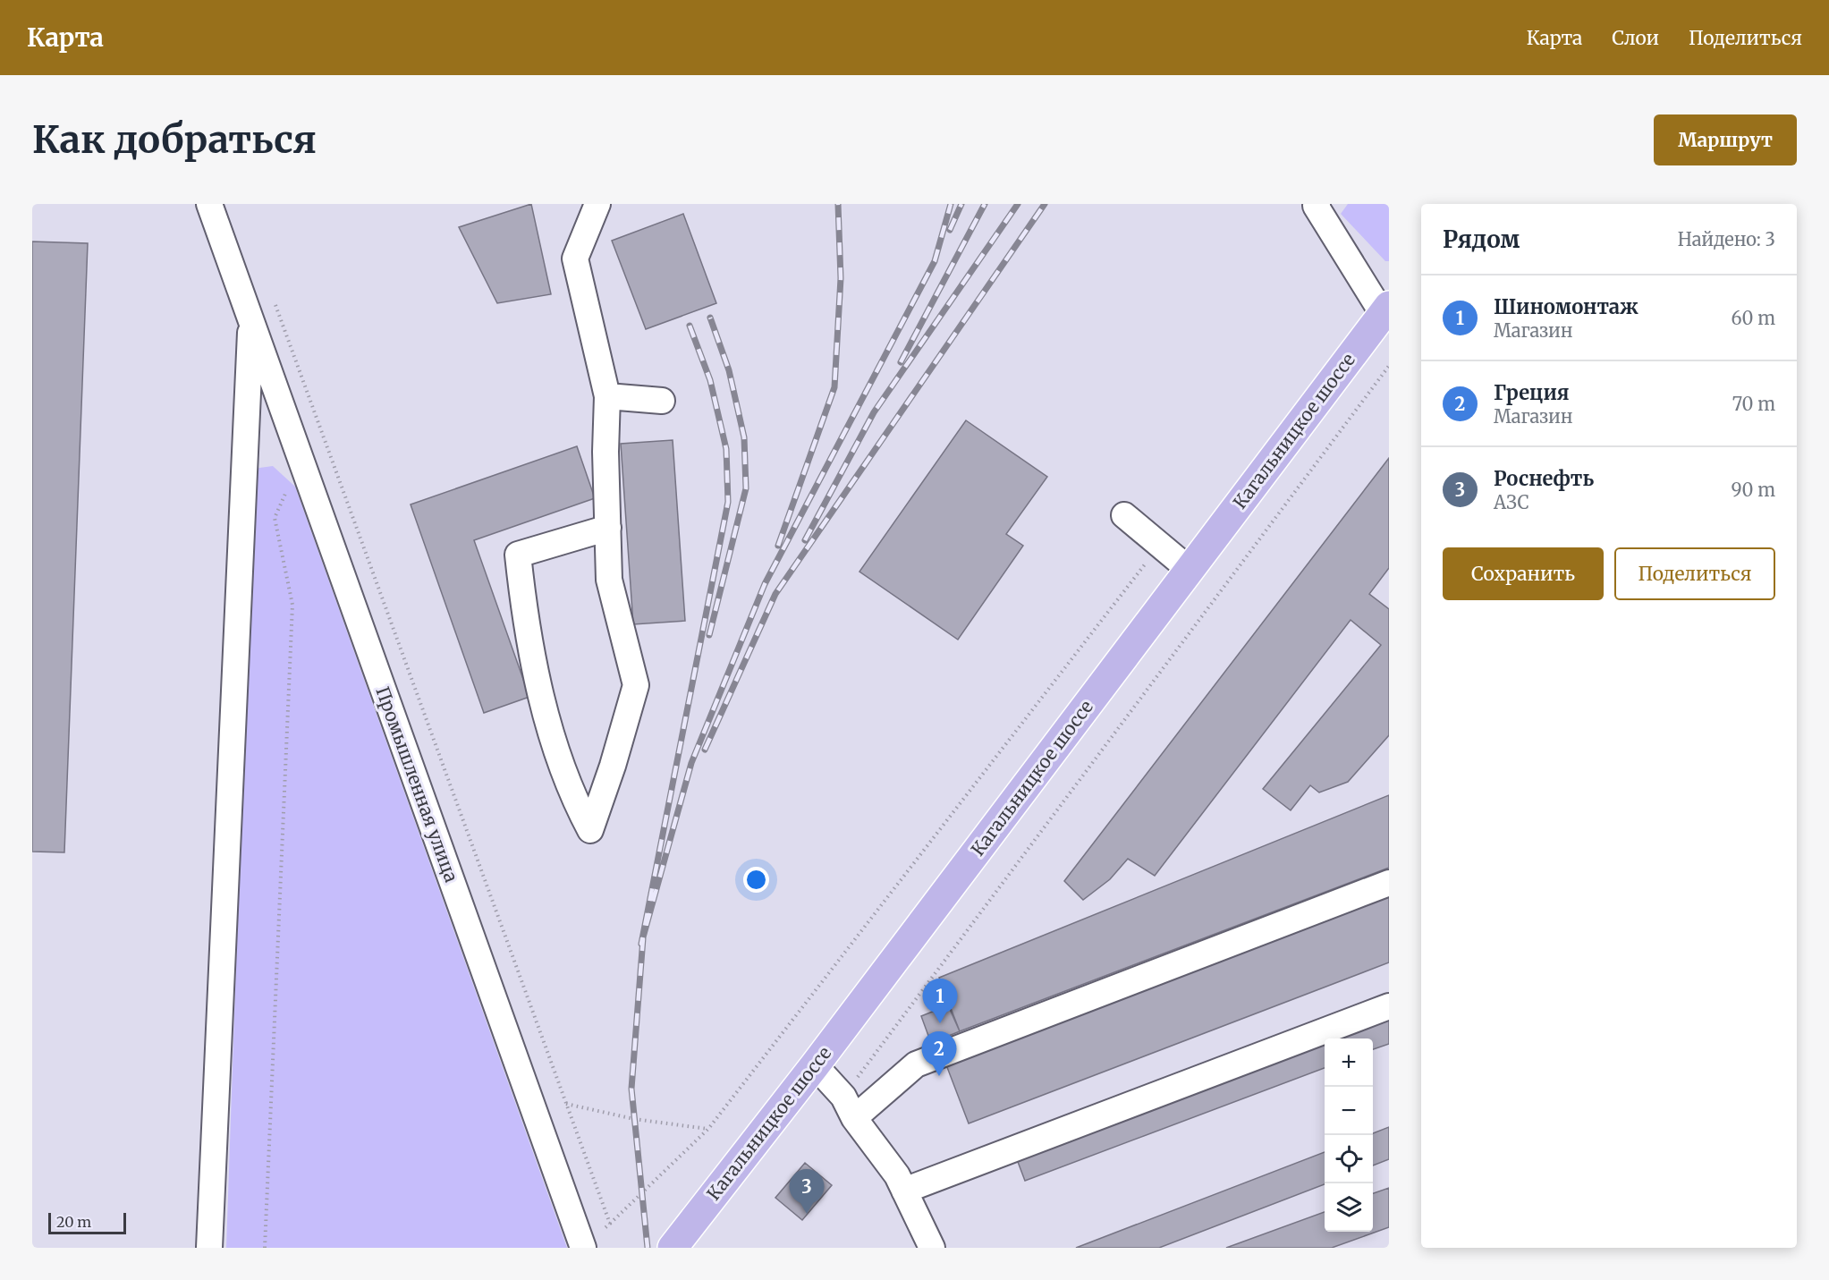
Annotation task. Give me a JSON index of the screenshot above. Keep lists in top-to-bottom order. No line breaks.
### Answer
{"streets":{"main road":["Кагальницкое шоссе"],"street":["Промышленная улица"]},"scale_bar":"20 m","page":{"header":"Карта","nav":["Карта","Слои","Поделиться"],"buttons":["Маршрут",["Сохранить","Поделиться"]],"title":"Как добраться","heading":["Рядом","Найдено: 3"],"list":[{"mark":"1","name":"Шиномонтаж","note":"Магазин","value":"60 m"},{"mark":"2","name":"Греция","note":"Магазин","value":"70 m"},{"mark":"3","name":"Роснефть","note":"АЗС","value":"90 m"}],"pins":["1","2","3"],"map_buttons":["+","−"],"scale":"20 m"}}
